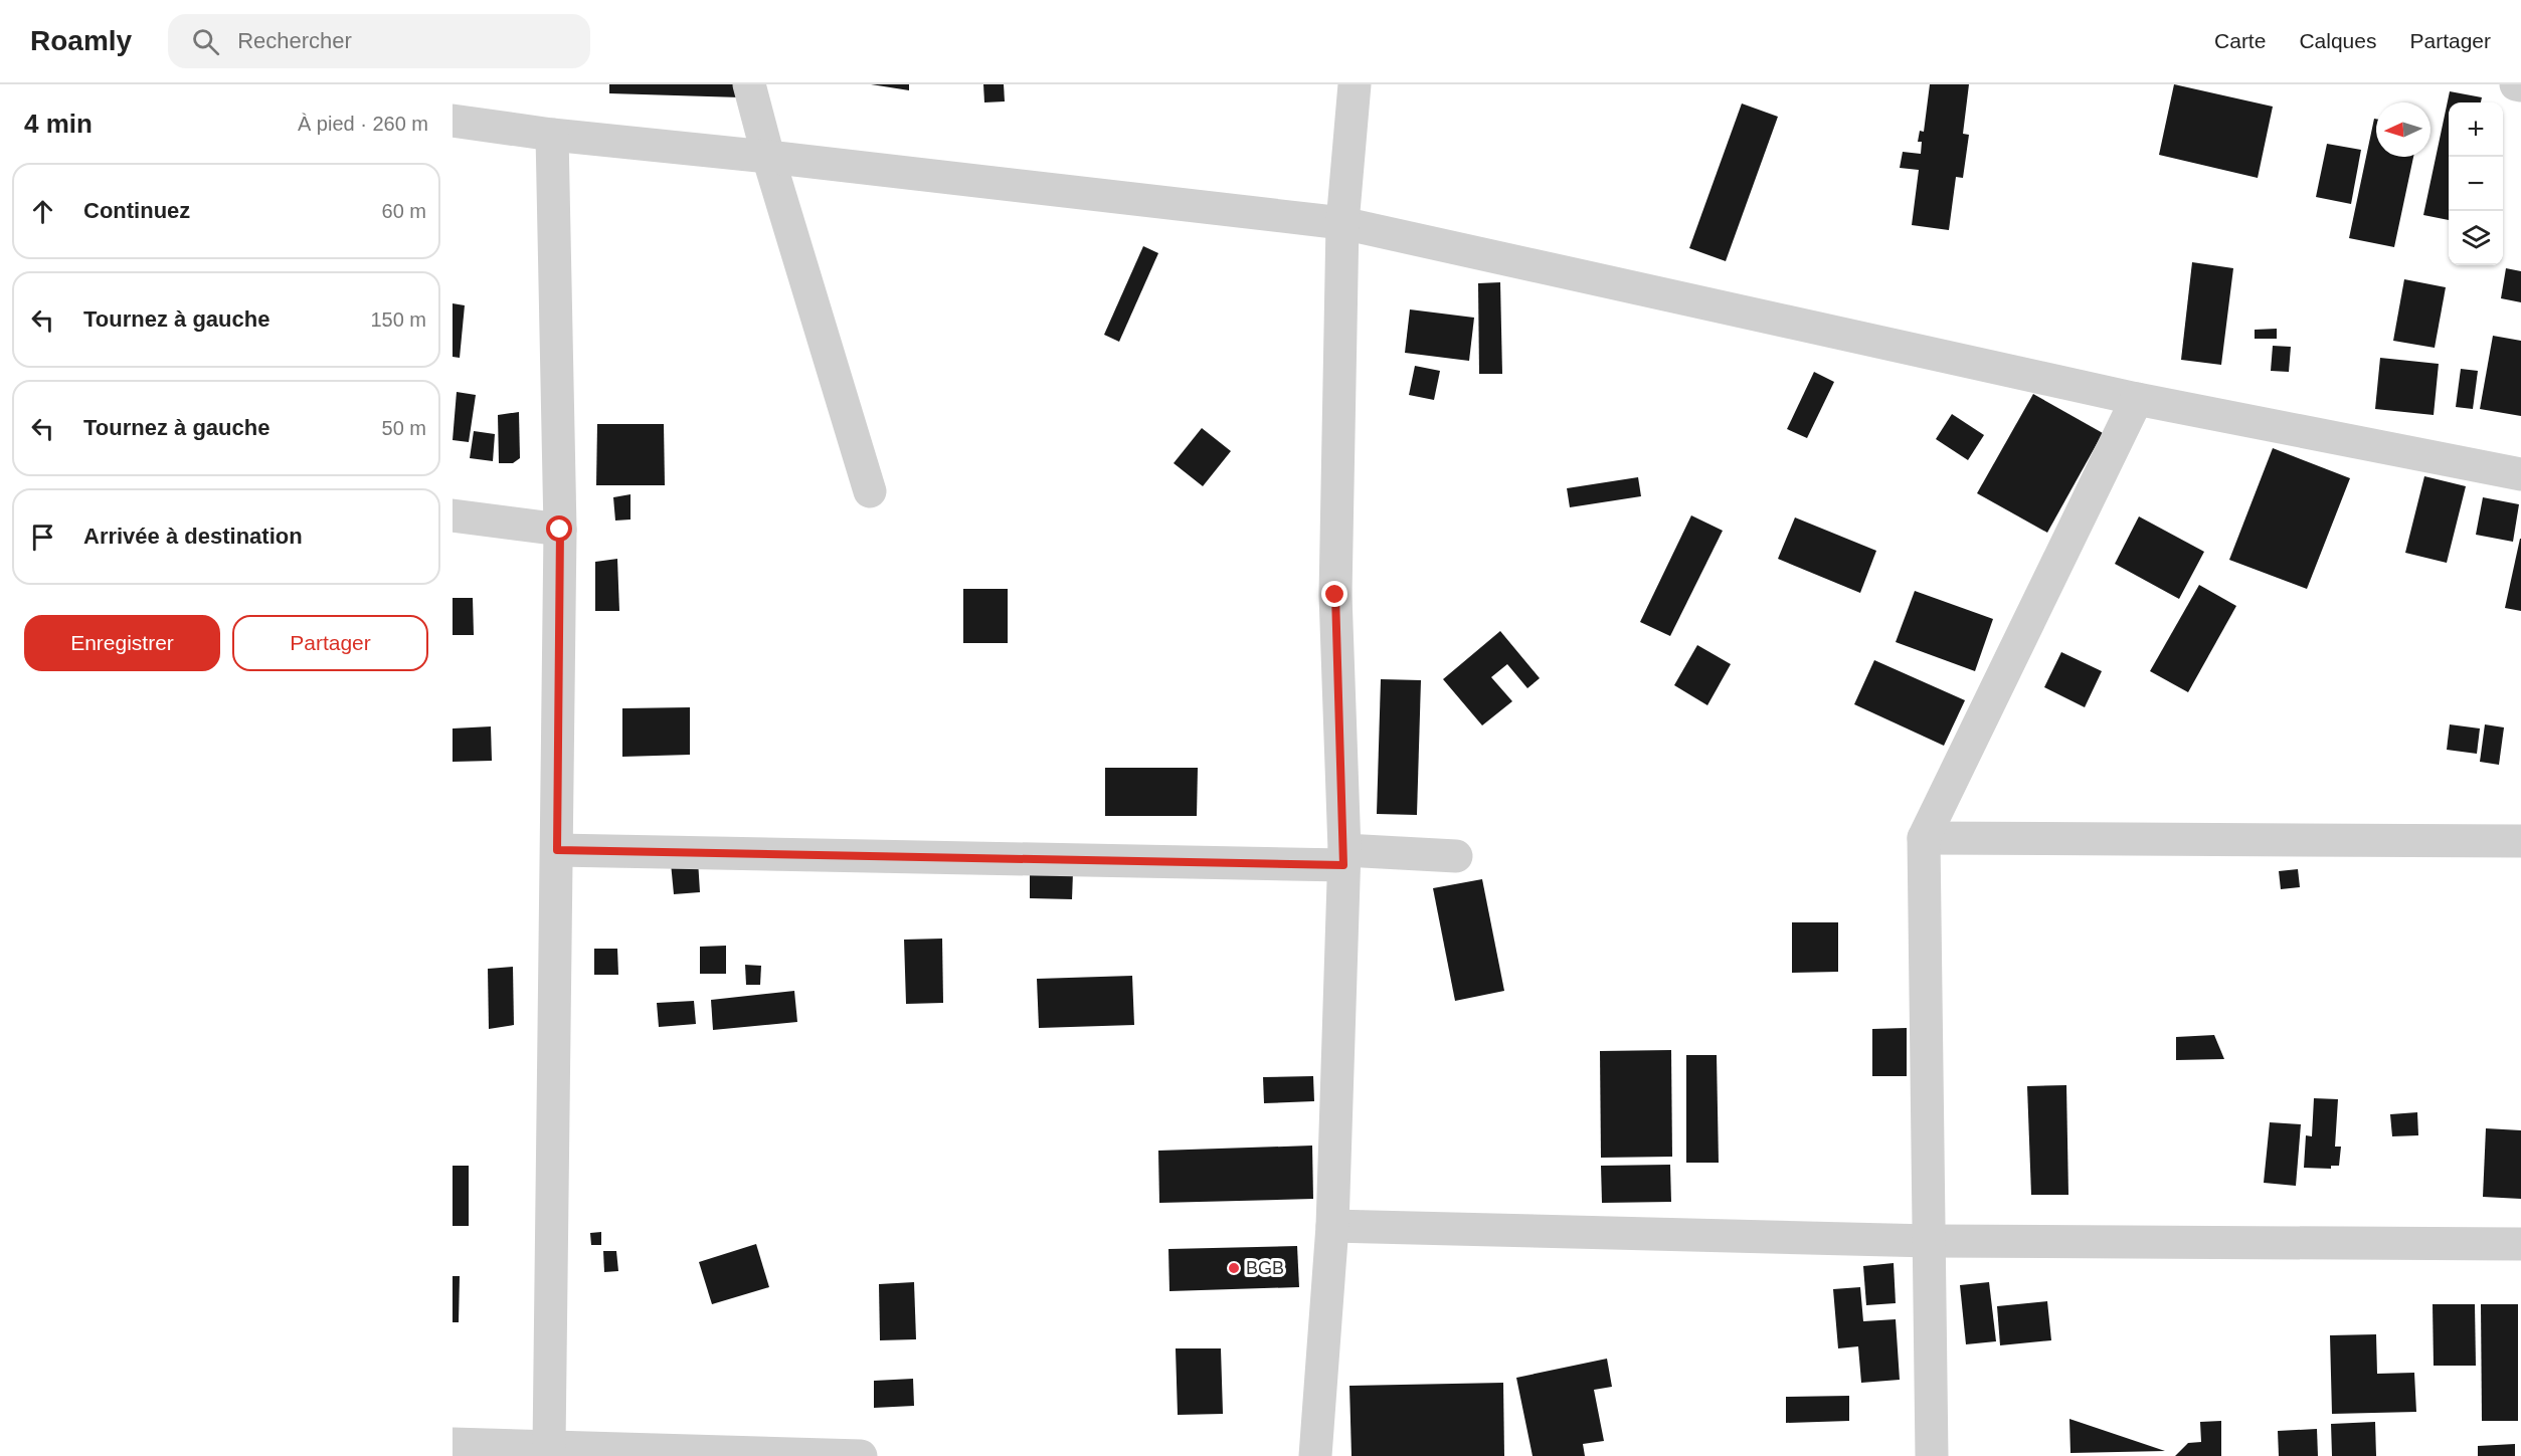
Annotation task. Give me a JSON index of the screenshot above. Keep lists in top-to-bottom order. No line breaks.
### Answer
{"places":["BGB"],"north":"left","page":{"header":"Roamly","search":"Rechercher","nav":["Carte","Calques","Partager"],"heading":["4 min","À pied · 260 m"],"map_buttons":["+","−"],"list":[["Continuez","60 m"],["Tournez à gauche","150 m"],["Tournez à gauche","50 m"],"Arrivée à destination"],"buttons":["Enregistrer","Partager"]}}
